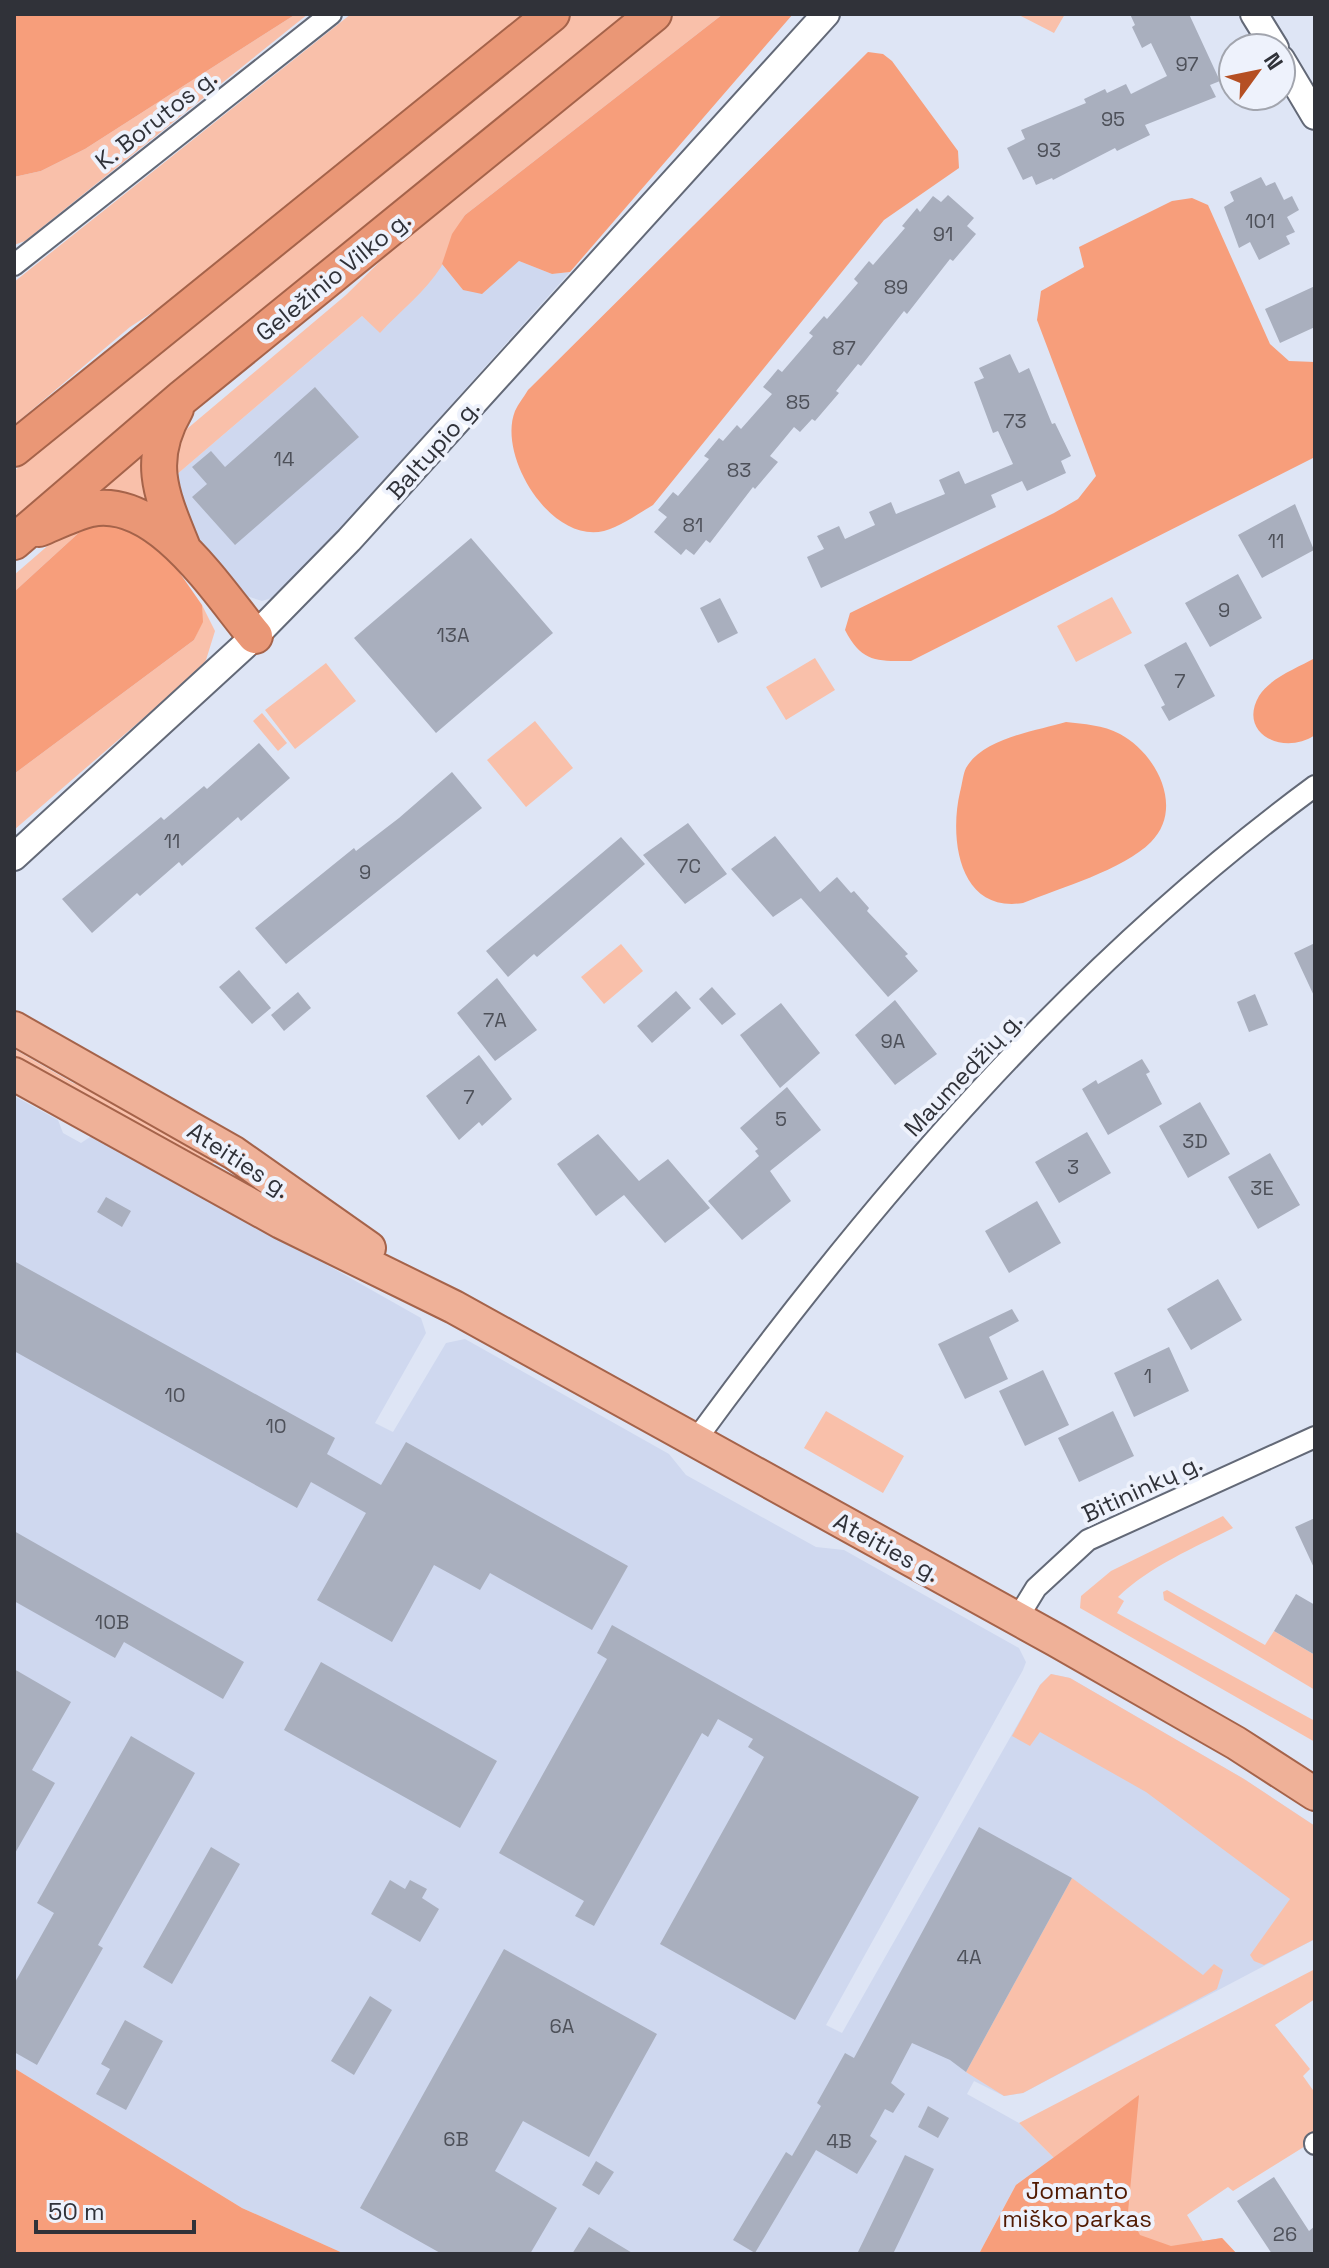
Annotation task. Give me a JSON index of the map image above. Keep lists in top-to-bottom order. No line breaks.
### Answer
{"streets":{"highway":["Geležinio Vilko g."],"main road":["Ateities g."],"street":["K. Borutos g.","Baltupio g.","Maumedžių g.","Bitininkų g."]},"crossings":[["Maumedžių g.","Ateities g."],["Ateities g.","Bitininkų g."]],"parks":["Jomanto miško parkas"],"house_numbers":["97","95","93","101","91","89","87","85","73","14","83","81","11","9","13A","7","11","7C","9","7A","9A","7","5","3D","3","3E","1","10","10","10B","4A","6A","6B","4B","26"],"scale_bar":"50 m","north":"top right"}
